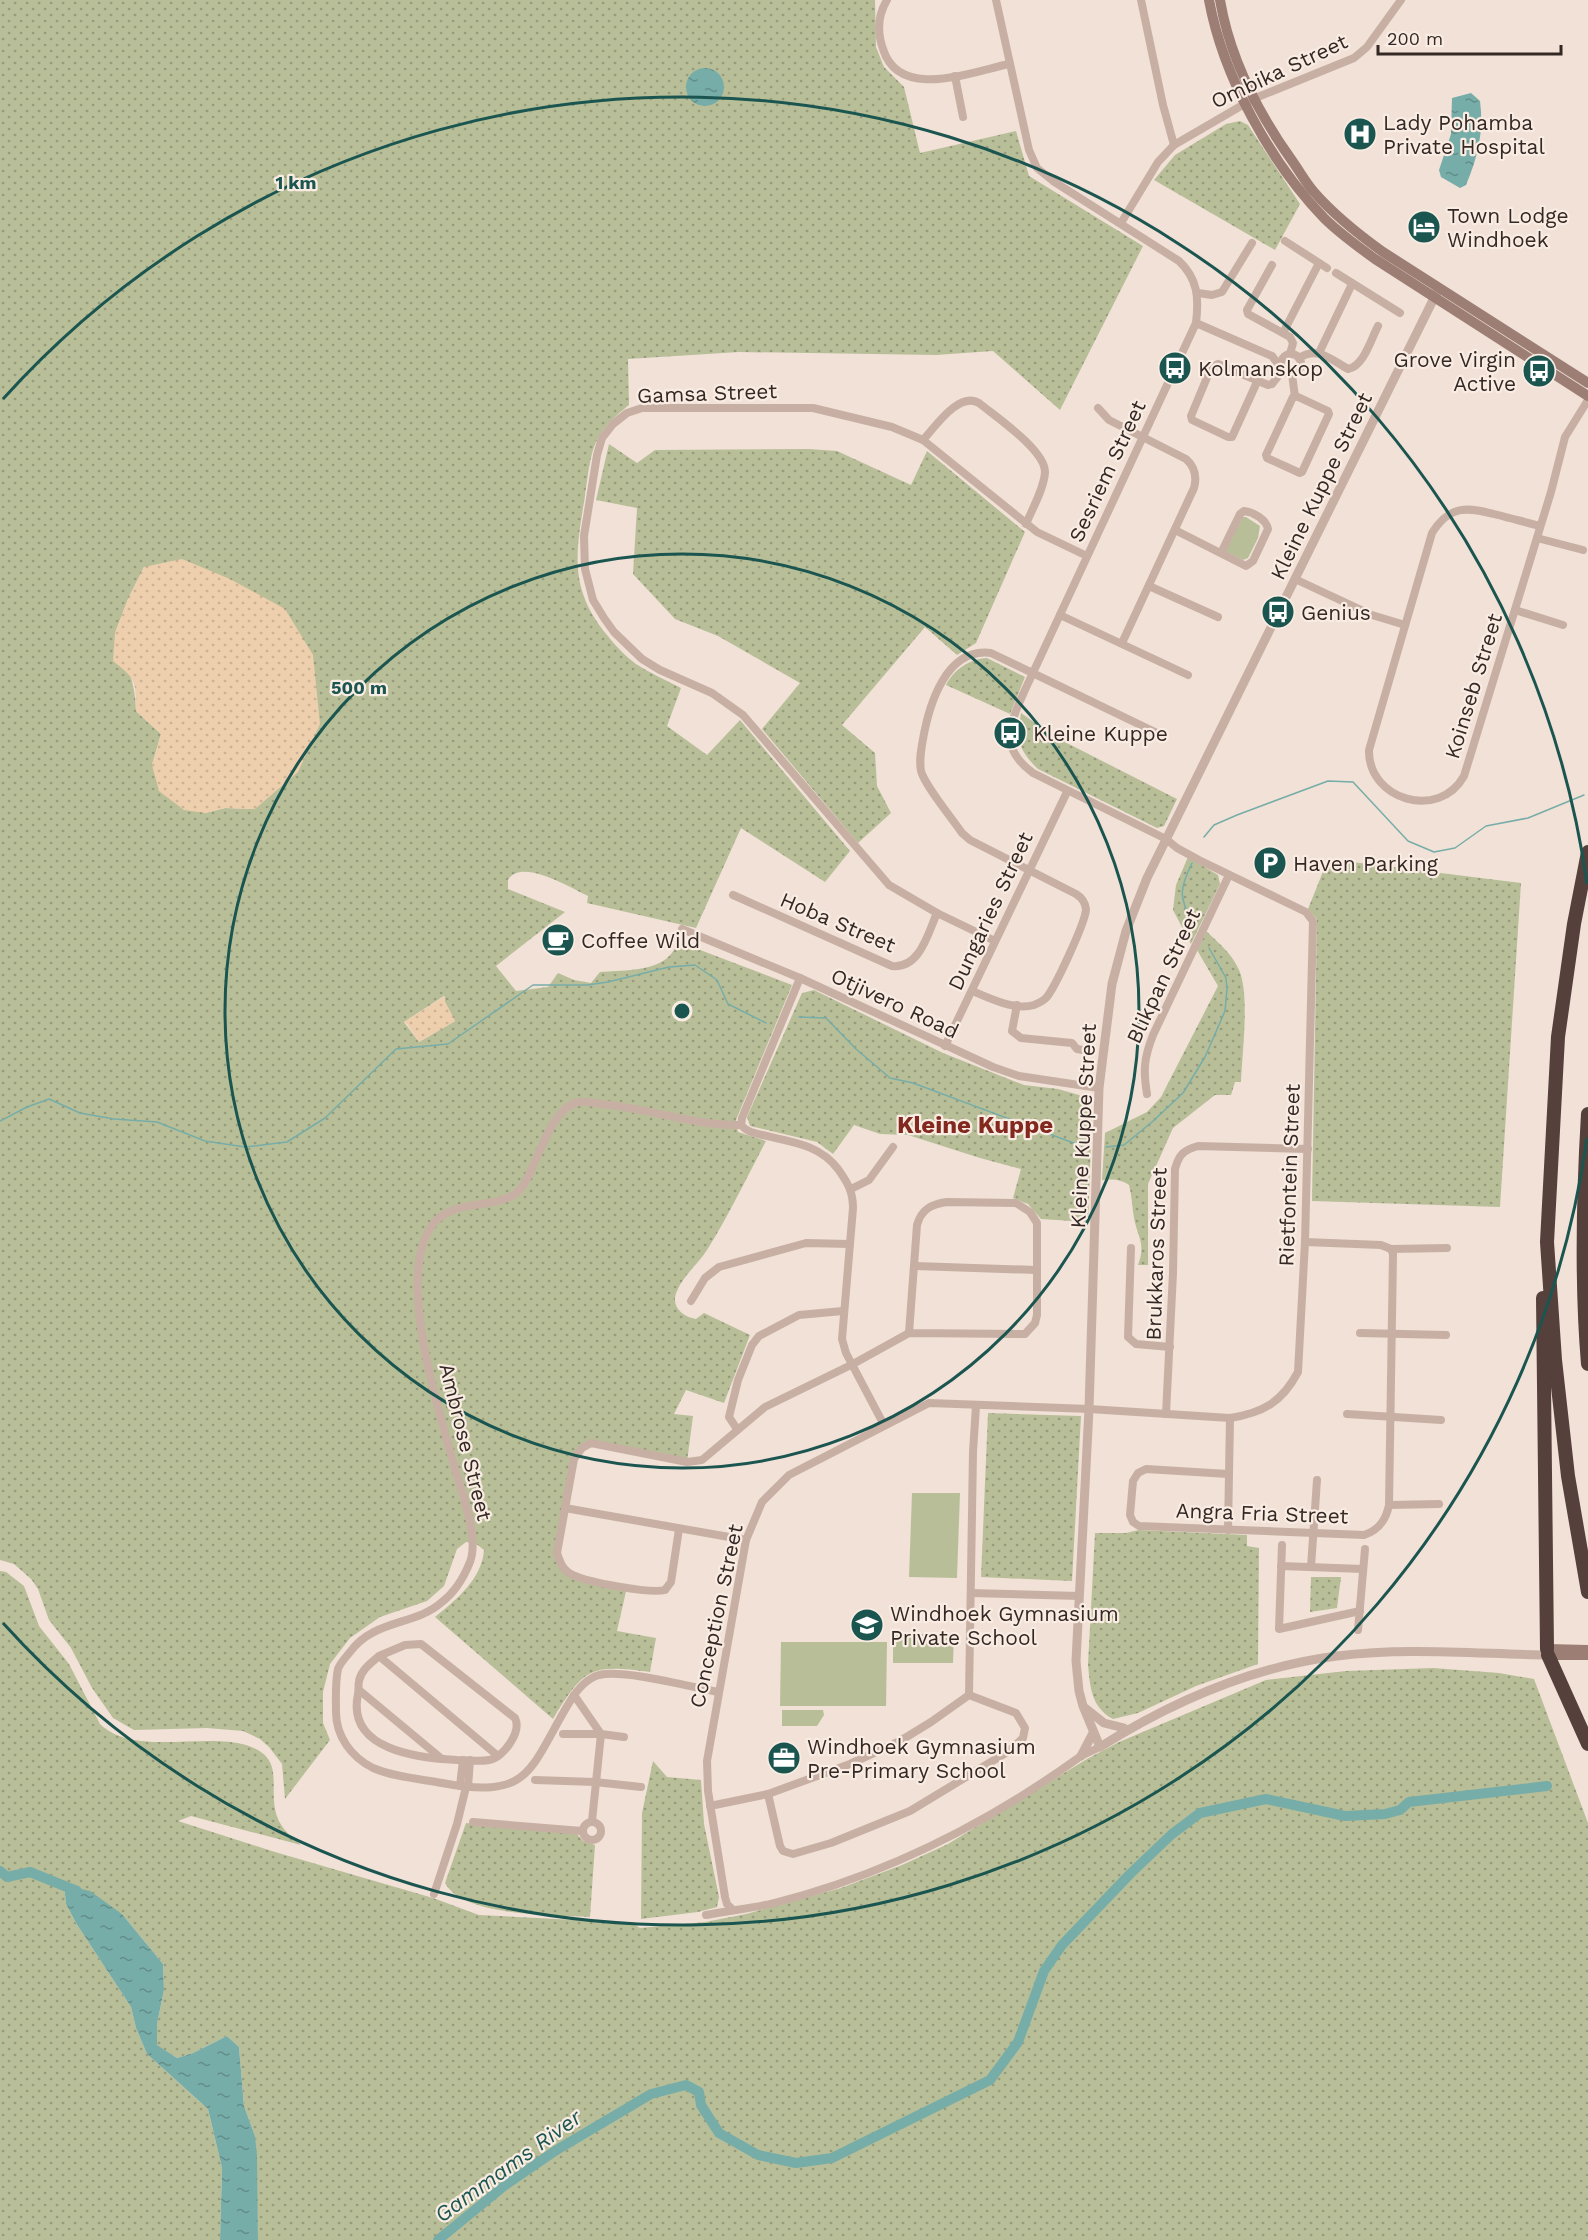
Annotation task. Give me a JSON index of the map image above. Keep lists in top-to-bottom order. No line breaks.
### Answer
{"streets":{"street":["Ombika Street","Gamsa Street","Sesriem Street","Kleine Kuppe Street","Koinseb Street","Dungaries Street","Hoba Street","Blikpan Street","Otjivero Road","Rietfontein Street","Brukkaros Street","Ambrose Street","Angra Fria Street","Conception Street"]},"crossings":[["Gamsa Street","Sesriem Street"],["Gamsa Street","Dungaries Street"],["Gamsa Street","Hoba Street"],["Sesriem Street","Kleine Kuppe Street"],["Sesriem Street","Dungaries Street"],["Sesriem Street","Rietfontein Street"],["Kleine Kuppe Street","Otjivero Road"],["Kleine Kuppe Street","Rietfontein Street"],["Kleine Kuppe Street","Conception Street"],["Dungaries Street","Otjivero Road"],["Blikpan Street","Rietfontein Street"],["Rietfontein Street","Brukkaros Street"],["Rietfontein Street","Conception Street"],["Ambrose Street","Conception Street"]],"districts":["Kleine Kuppe"],"water":["Gammams River"],"places":{"hospital":["Lady Pohamba Private Hospital"],"hotel":["Town Lodge Windhoek"],"bus stop":["Kolmanskop","Grove Virgin Active","Genius","Kleine Kuppe"],"parking":["Haven Parking"],"cafe":["Coffee Wild"],"school or university":["Windhoek Gymnasium Private School"],"office":["Windhoek Gymnasium Pre-Primary School"]},"scale_bar":"200 m","rings":["1 km","500 m"]}
